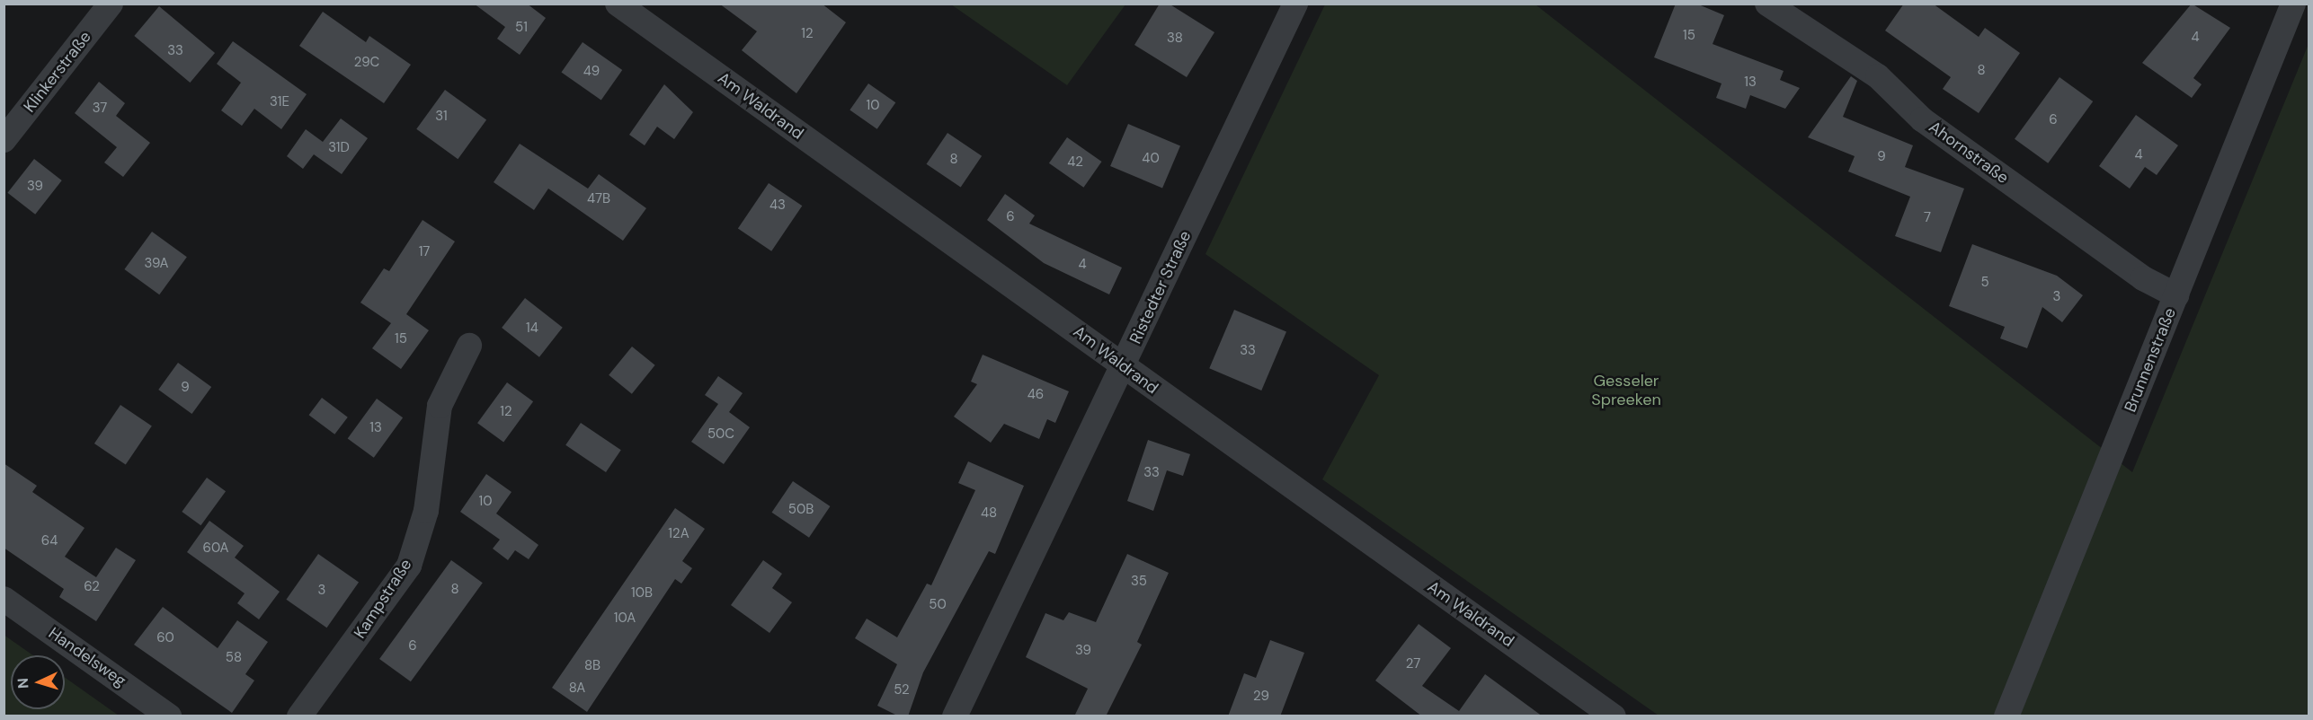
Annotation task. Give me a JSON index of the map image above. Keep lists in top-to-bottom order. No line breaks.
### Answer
{"streets":{"street":["Klinkerstraße","Am Waldrand","Ahornstraße","Ristedter Straße","Brunnenstraße","Kampstraße","Handelsweg"]},"crossings":[["Am Waldrand","Ristedter Straße"],["Ahornstraße","Brunnenstraße"]],"parks":["Gesseler Spreeken"],"house_numbers":["51","12","15","4","38","33","29C","8","49","13","31E","10","37","31","6","31D","4","9","40","8","42","39","47B","43","6","7","17","39A","4","5","3","14","15","33","9","46","12","13","50C","33","10","50B","48","12A","64","60A","35","62","8","3","10B","50","10A","60","6","39","58","27","8B","8A","52","29"],"north":"left"}
